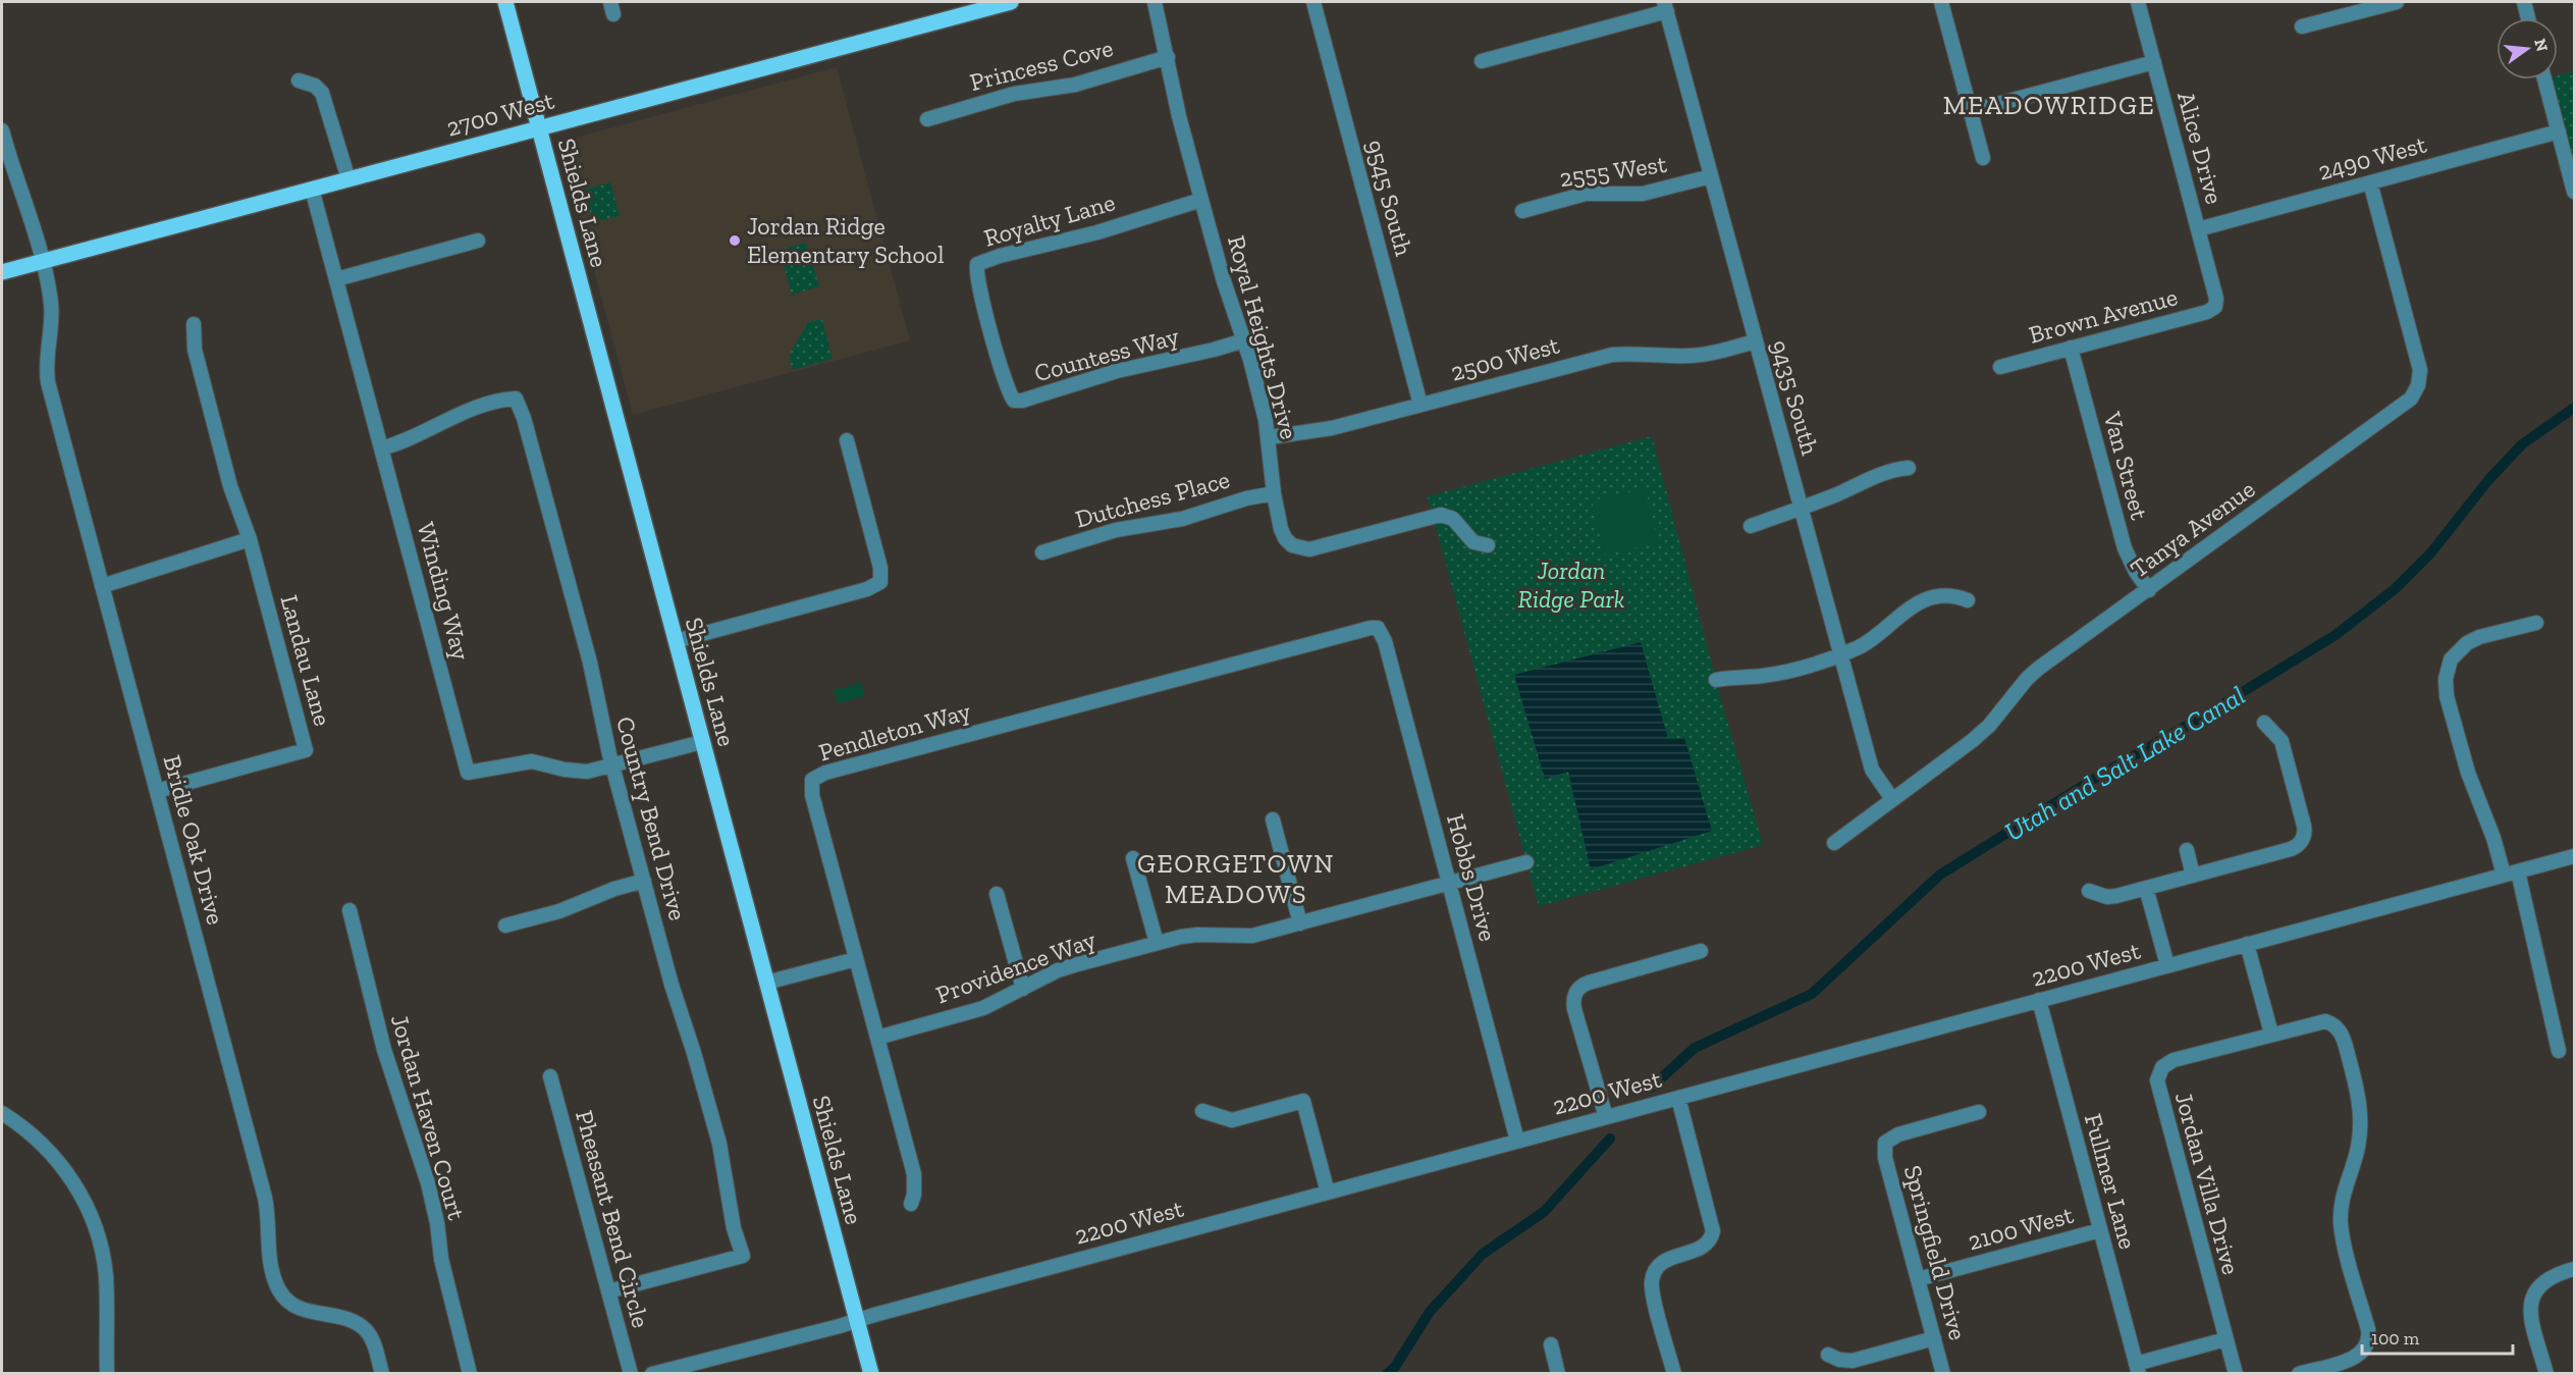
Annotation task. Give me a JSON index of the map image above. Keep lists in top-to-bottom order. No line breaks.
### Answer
{"streets":{"main road":["2700 West","Shields Lane"],"street":["Princess Cove","Alice Drive","2490 West","2555 West","9545 South","Royalty Lane","Brown Avenue","Royal Heights Drive","Countess Way","2500 West","9435 South","Van Street","Dutchess Place","Tanya Avenue","Winding Way","Landau Lane","Pendleton Way","Country Bend Drive","Bridle Oak Drive","Hobbs Drive","2200 West","Providence Way","Jordan Haven Court","Fullmer Lane","Jordan Villa Drive","Pheasant Bend Circle","2100 West","Springfield Drive"]},"crossings":[["Princess Cove","Royal Heights Drive"],["2700 West","Shields Lane"],["2700 West","Winding Way"],["2700 West","Bridle Oak Drive"],["Alice Drive","2490 West"],["Alice Drive","Brown Avenue"],["2490 West","Tanya Avenue"],["2555 West","9435 South"],["9545 South","2500 West"],["Shields Lane","Winding Way"],["Shields Lane","2200 West"],["Royalty Lane","Royal Heights Drive"],["Royalty Lane","Countess Way"],["Brown Avenue","Van Street"],["Royal Heights Drive","Countess Way"],["Royal Heights Drive","2500 West"],["Royal Heights Drive","Dutchess Place"],["2500 West","9435 South"],["9435 South","Tanya Avenue"],["Van Street","Tanya Avenue"],["Winding Way","Country Bend Drive"],["Landau Lane","Bridle Oak Drive"],["Pendleton Way","Hobbs Drive"],["Pendleton Way","Providence Way"],["Country Bend Drive","Pheasant Bend Circle"],["Hobbs Drive","2200 West"],["Hobbs Drive","Providence Way"],["2200 West","Fullmer Lane"],["Fullmer Lane","2100 West"],["2100 West","Springfield Drive"]],"districts":["MEADOWRIDGE","GEORGETOWN MEADOWS"],"water":["Utah and Salt Lake Canal"],"parks":["Jordan Ridge Park"],"places":["Jordan Ridge Elementary School"],"scale_bar":"100 m","north":"right"}
